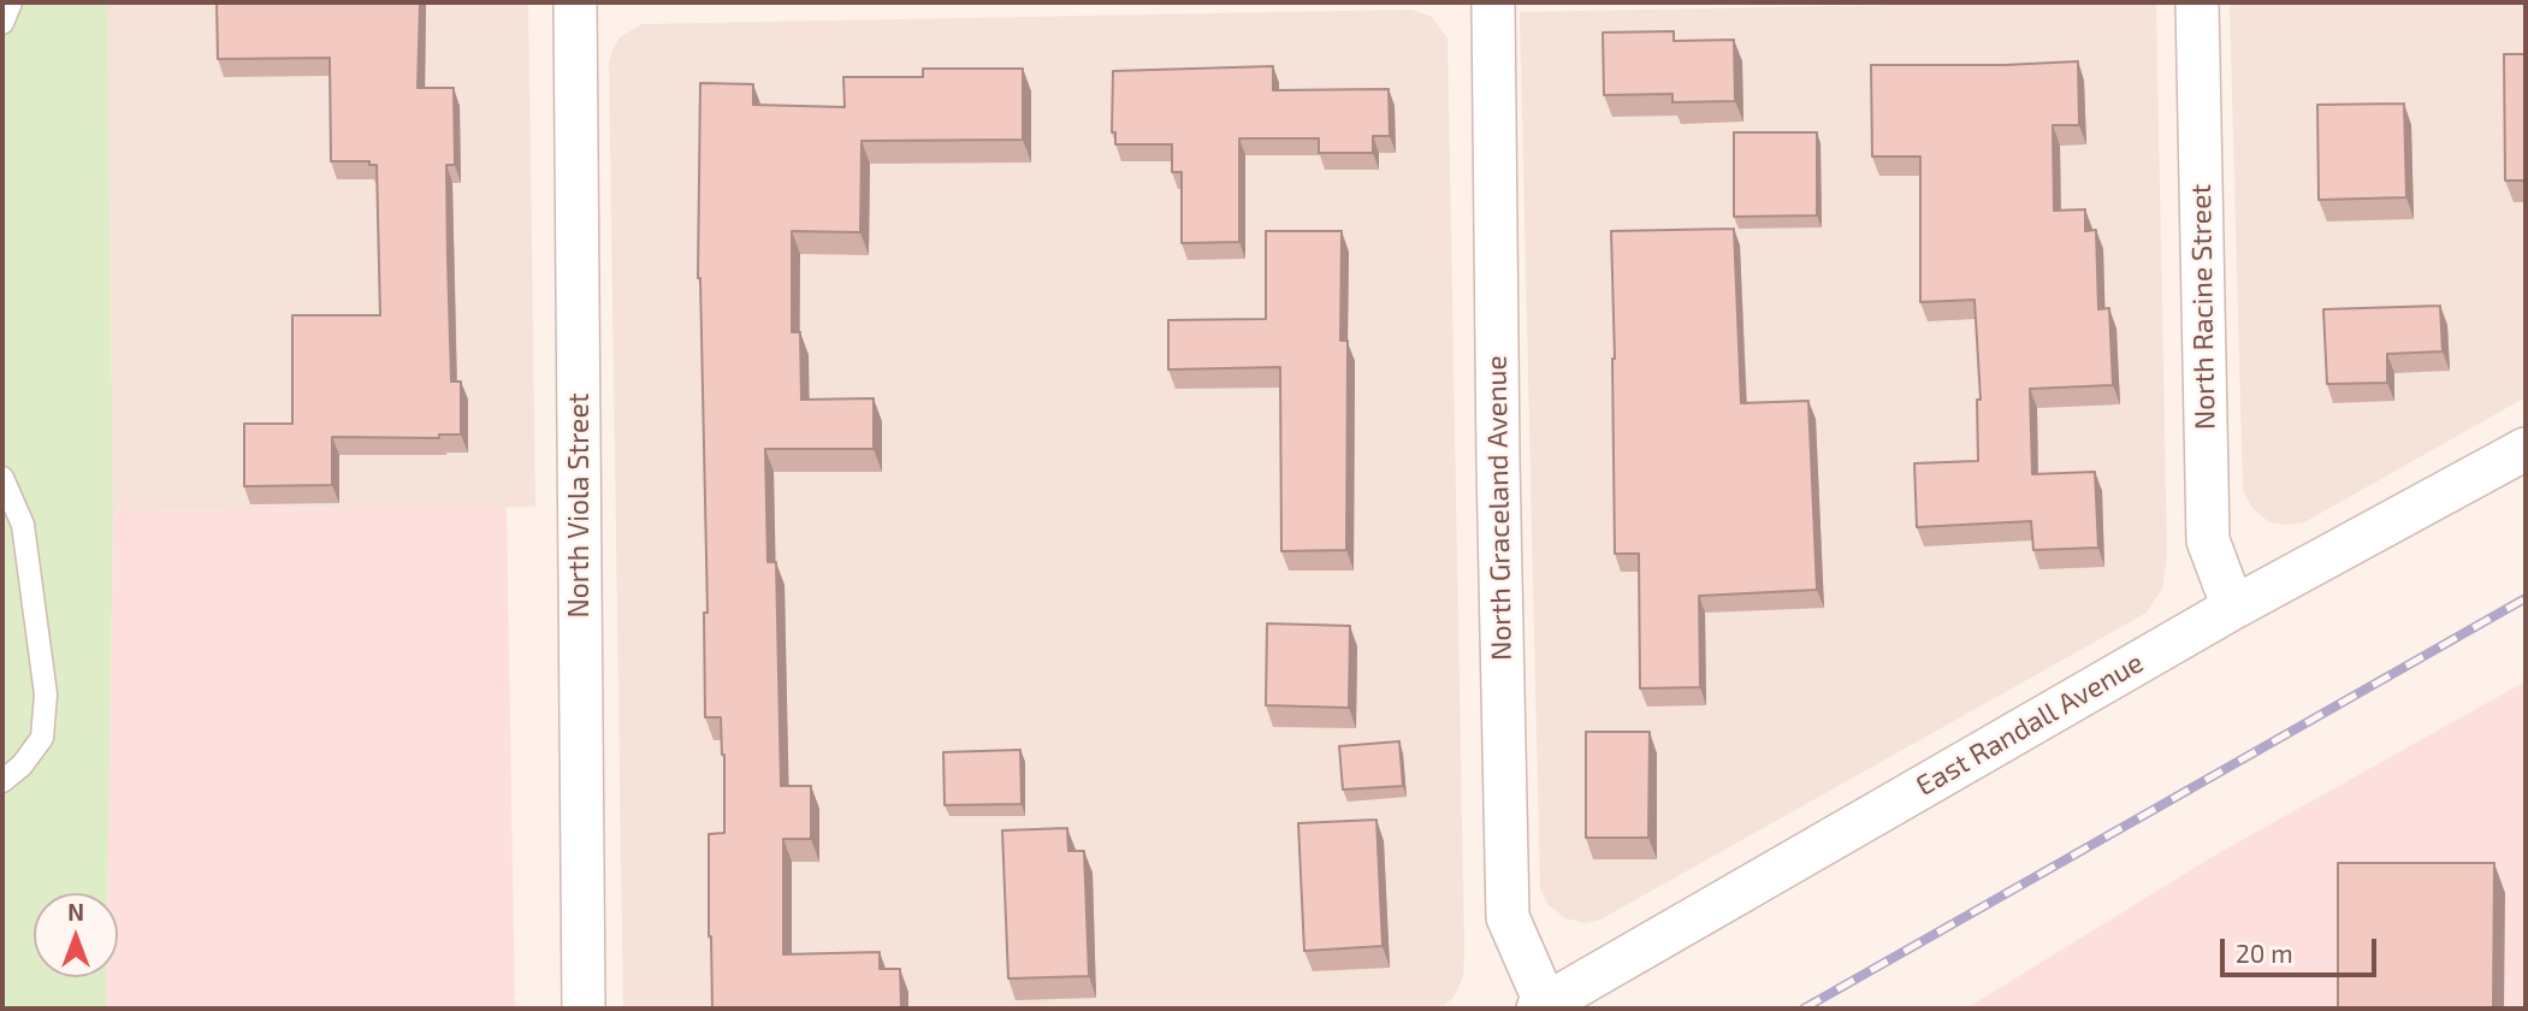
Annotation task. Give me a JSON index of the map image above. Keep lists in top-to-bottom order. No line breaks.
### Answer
{"streets":{"street":["North Racine Street","North Viola Street","North Graceland Avenue","East Randall Avenue"]},"crossings":[["North Racine Street","East Randall Avenue"],["North Graceland Avenue","East Randall Avenue"]],"scale_bar":"20 m","north":"top"}
